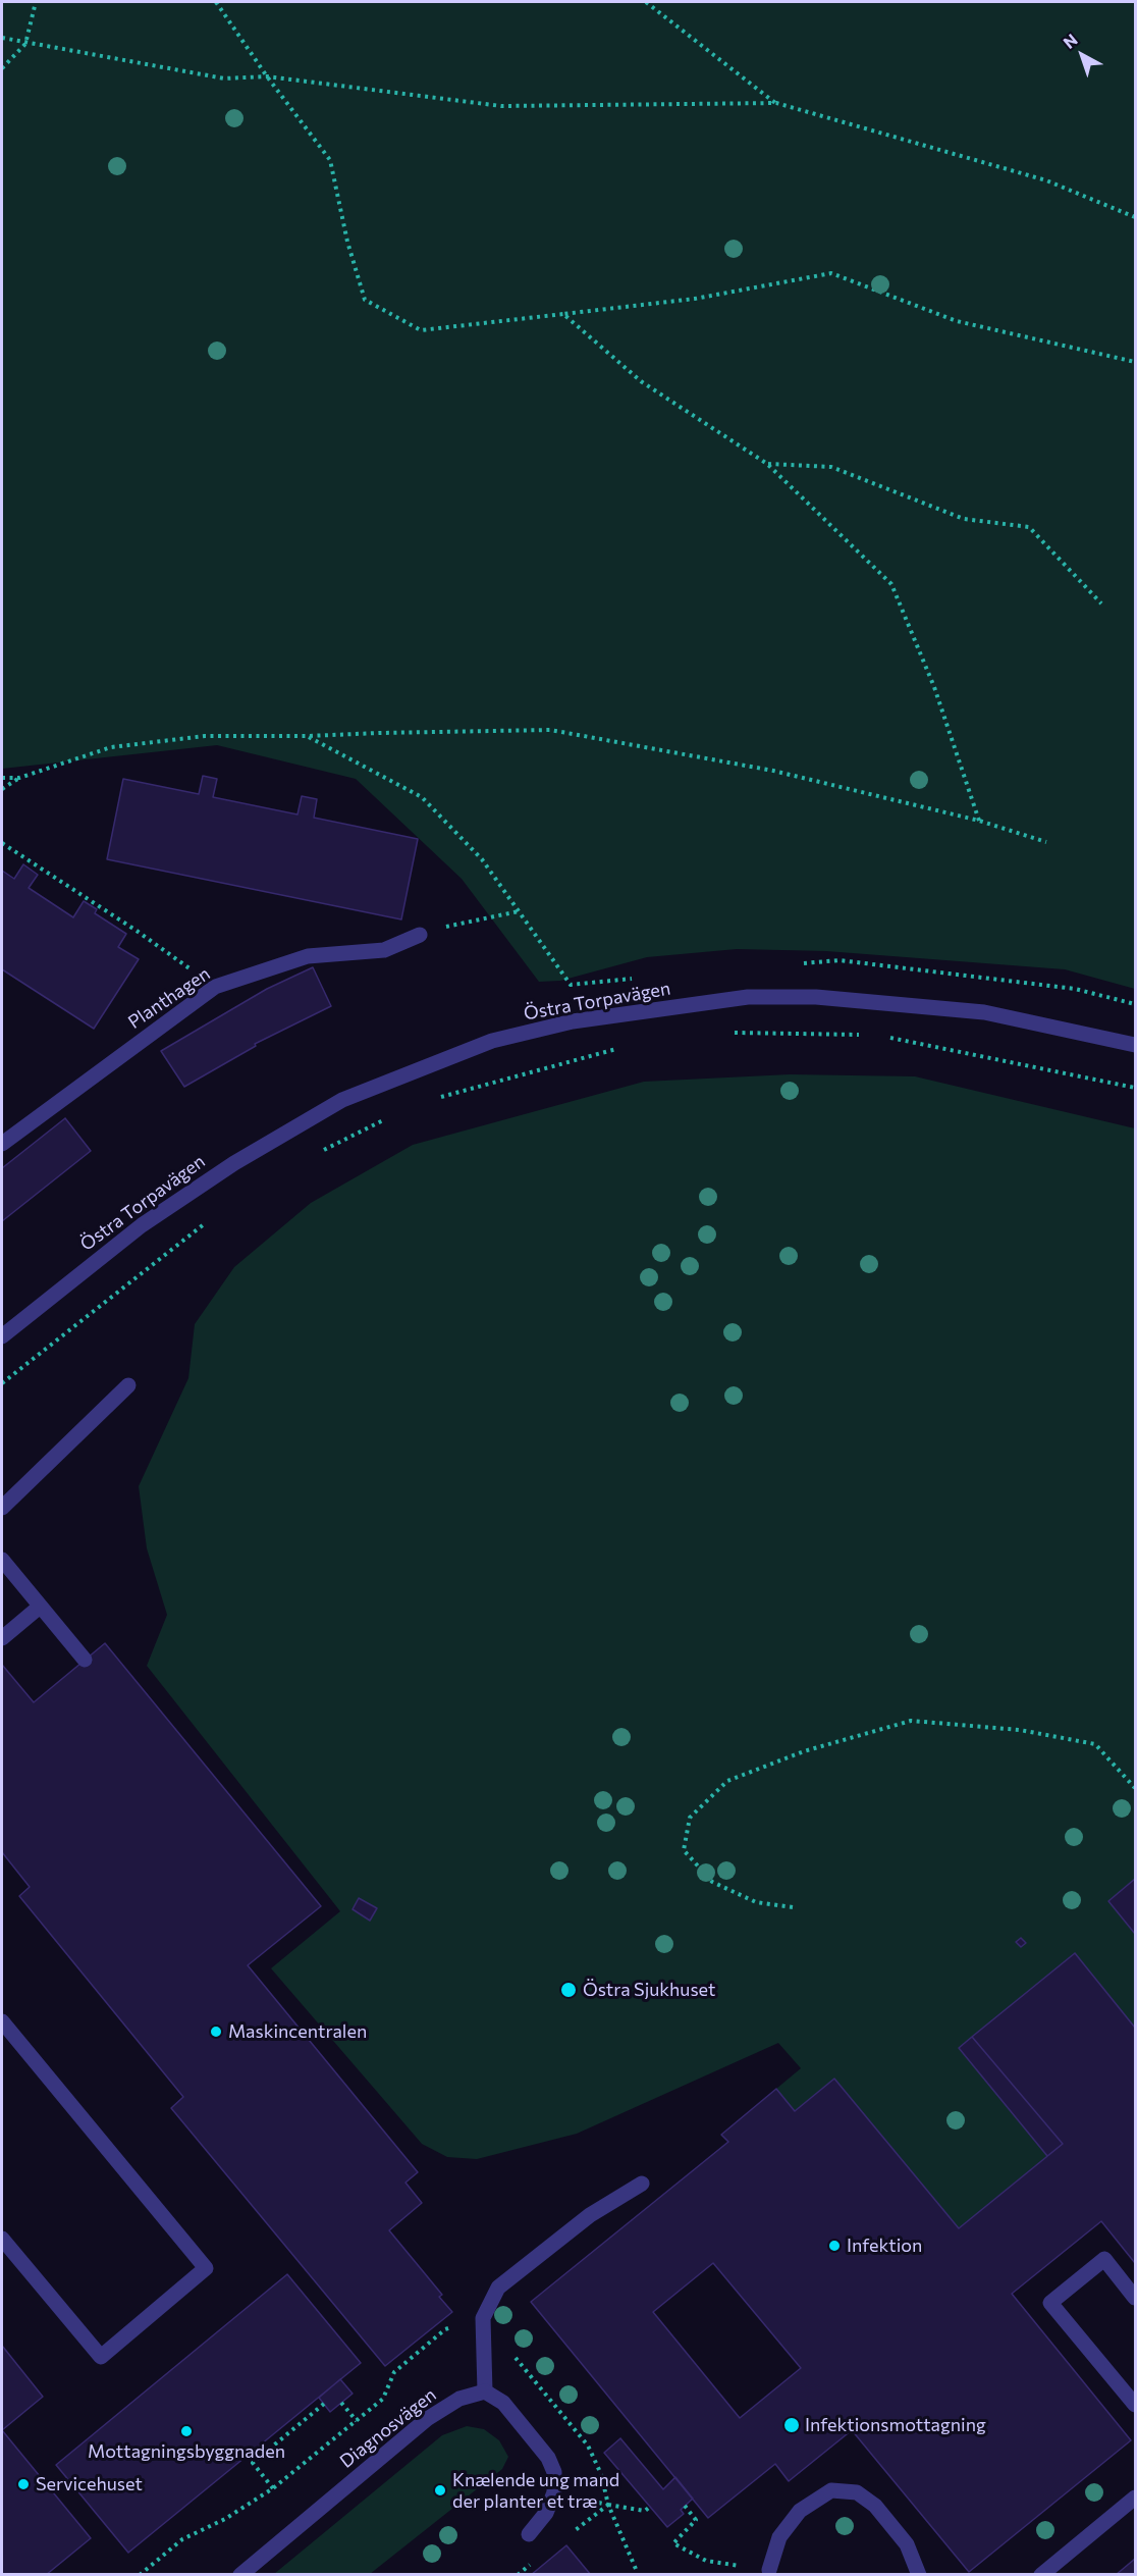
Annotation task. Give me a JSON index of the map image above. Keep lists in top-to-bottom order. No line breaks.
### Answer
{"streets":{"street":["Planthagen","Östra Torpavägen","Diagnosvägen"]},"places":["Östra Sjukhuset","Maskincentralen","Infektion","Infektionsmottagning","Mottagningsbyggnaden","Servicehuset","Knælende ung mand der planter et træ"],"north":"top left"}
